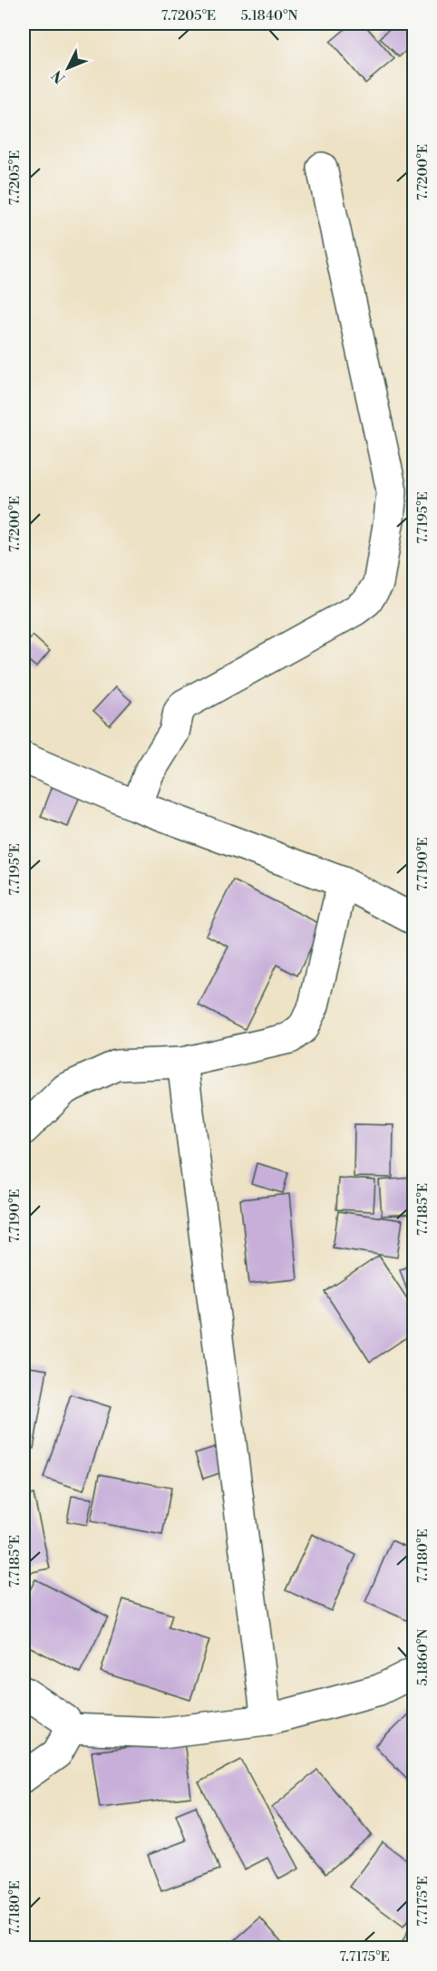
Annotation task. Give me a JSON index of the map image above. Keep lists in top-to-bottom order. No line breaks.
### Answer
{"north":"bottom left","coordinates":["7.7205°E","5.1840°N","7.7200°E","7.7195°E","7.7190°E","7.7185°E","7.7180°E","5.1860°N","7.7175°E"]}
